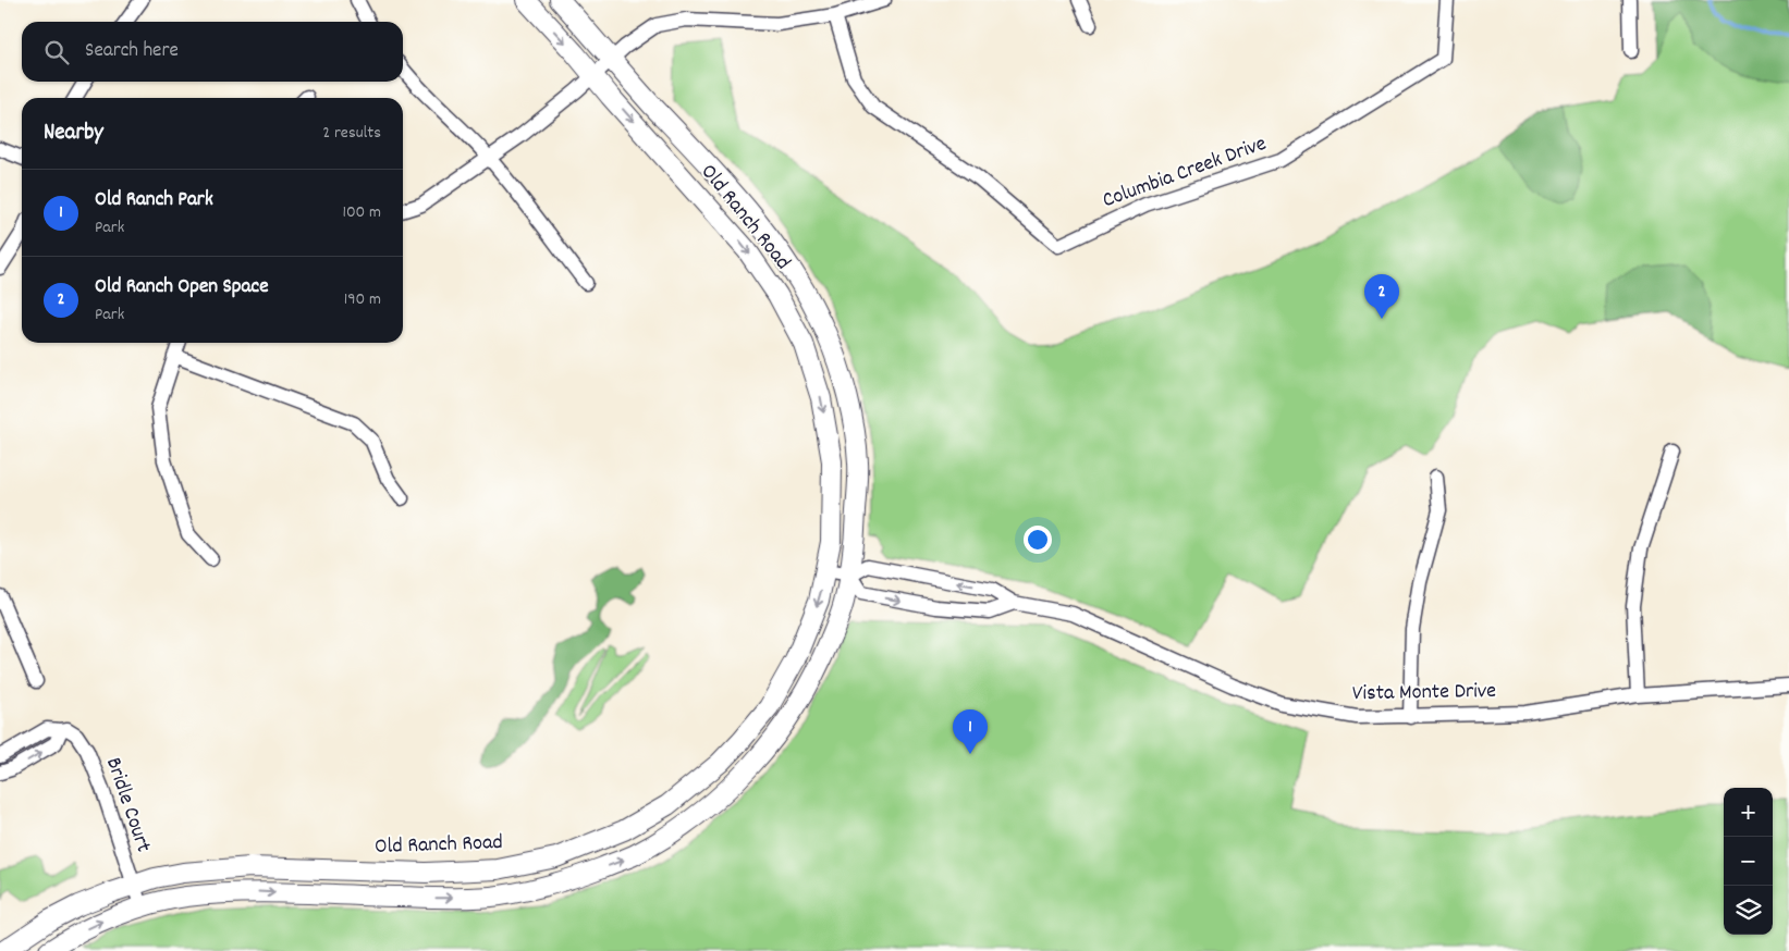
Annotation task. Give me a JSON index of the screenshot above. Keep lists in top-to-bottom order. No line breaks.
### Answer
{"streets":{"street":["Columbia Creek Drive","Old Ranch Road","Vista Monte Drive","Bridle Court"]},"crossings":[["Old Ranch Road","Vista Monte Drive"],["Old Ranch Road","Bridle Court"]],"page":{"search":"Search here","heading":["Nearby","2 results"],"list":[{"mark":"1","name":"Old Ranch Park","note":"Park","value":"100 m"},{"mark":"2","name":"Old Ranch Open Space","note":"Park","value":"190 m"}],"pins":["2","1"],"map_buttons":["+","−"]}}
